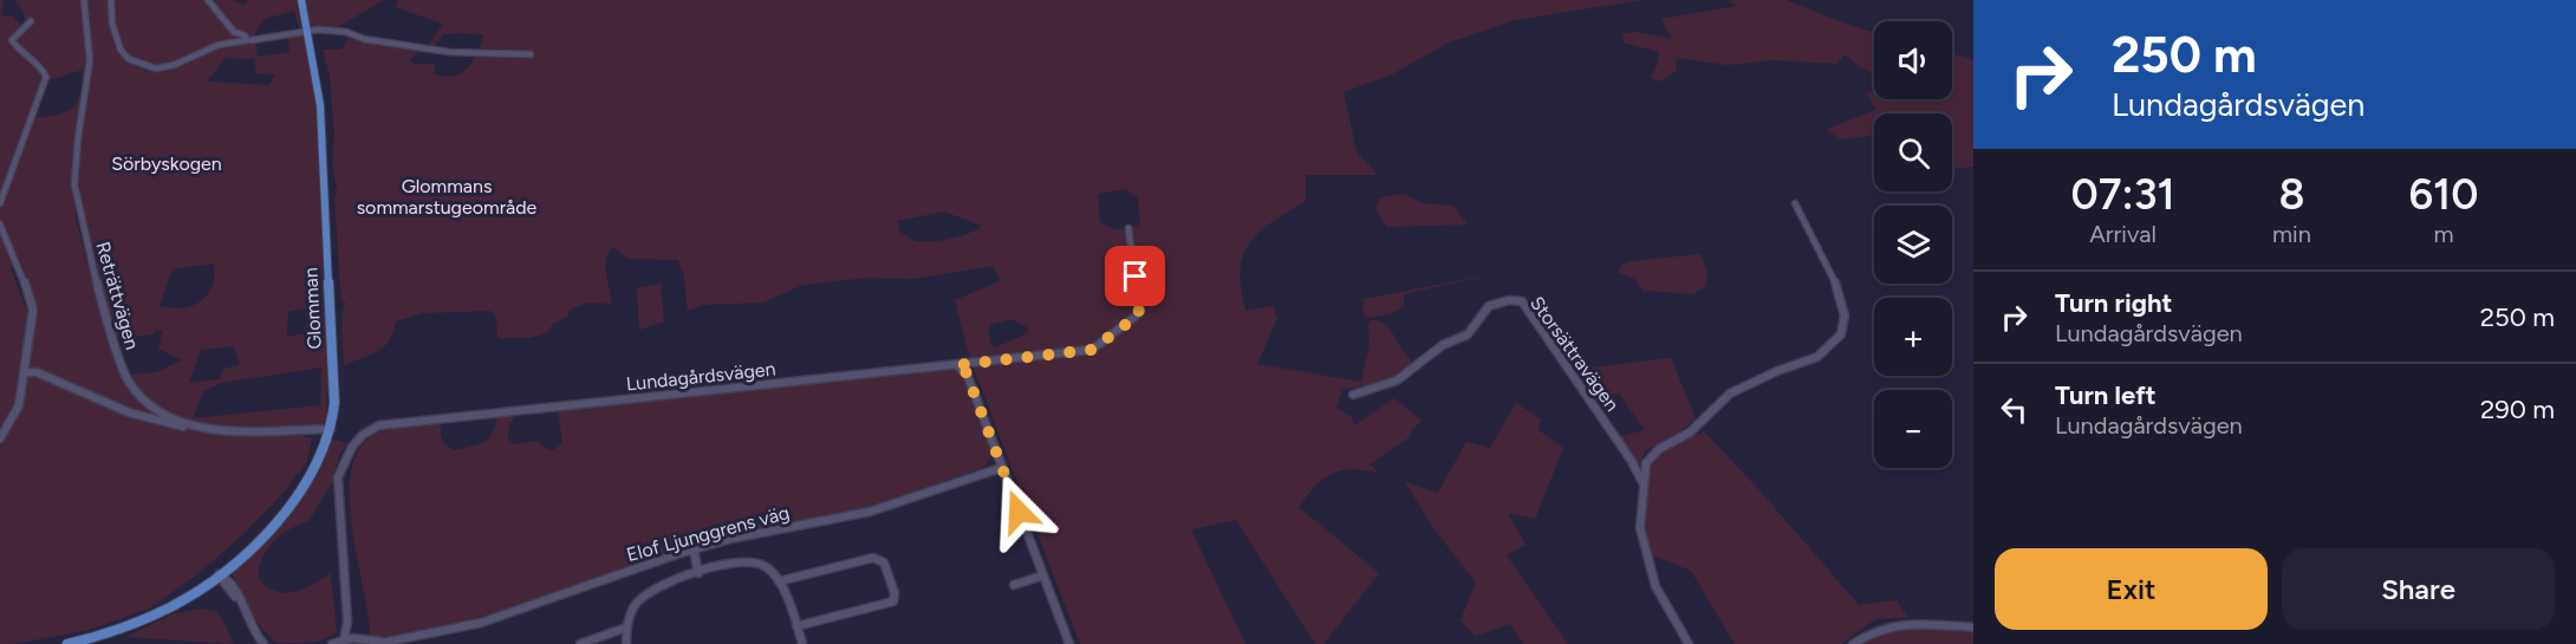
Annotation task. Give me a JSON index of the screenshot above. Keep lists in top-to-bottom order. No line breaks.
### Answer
{"streets":{"main road":["Glomman"],"street":["Reträttvägen","Storsättravägen","Lundagårdsvägen","Elof Ljunggrens väg"]},"crossings":[["Reträttvägen","Glomman"],["Lundagårdsvägen","Elof Ljunggrens väg"]],"parks":["Sörbyskogen","Glommans sommarstugeområde"],"page":{"turn":["250 m","Lundagårdsvägen"],"map_buttons":["+","−"],"eta":["07:31","Arrival","8","min","610","m"],"list":[{"name":"Turn right","note":"Lundagårdsvägen","value":"250 m"},{"name":"Turn left","note":"Lundagårdsvägen","value":"290 m"}],"buttons":["Exit","Share"]}}
